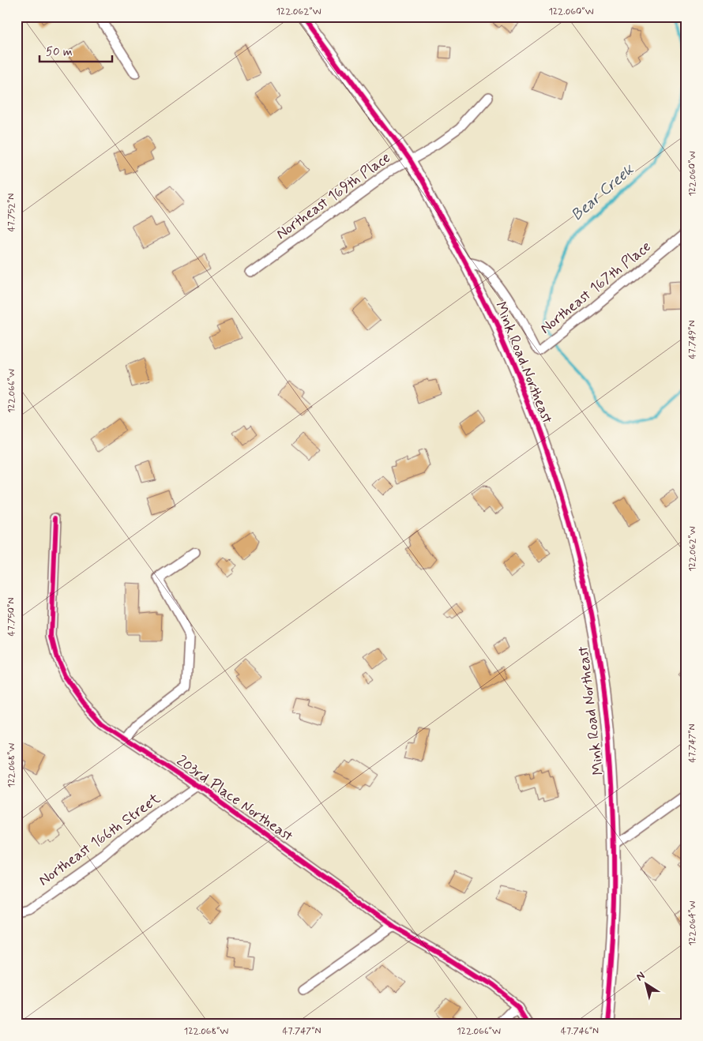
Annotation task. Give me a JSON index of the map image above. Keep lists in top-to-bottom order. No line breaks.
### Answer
{"streets":{"street":["Northeast 169th Place","Northeast 167th Place","Mink Road Northeast","203rd Place Northeast","Northeast 166th Street"]},"crossings":[["Northeast 169th Place","Mink Road Northeast"],["Northeast 167th Place","Mink Road Northeast"],["203rd Place Northeast","Northeast 166th Street"]],"water":["Bear Creek"],"scale_bar":"50 m","north":"top left","coordinates":["122.062°W","122.060°W","47.752°N","47.749°N","122.066°W","47.750°N","47.747°N","122.068°W","122.064°W","47.746°N"]}
